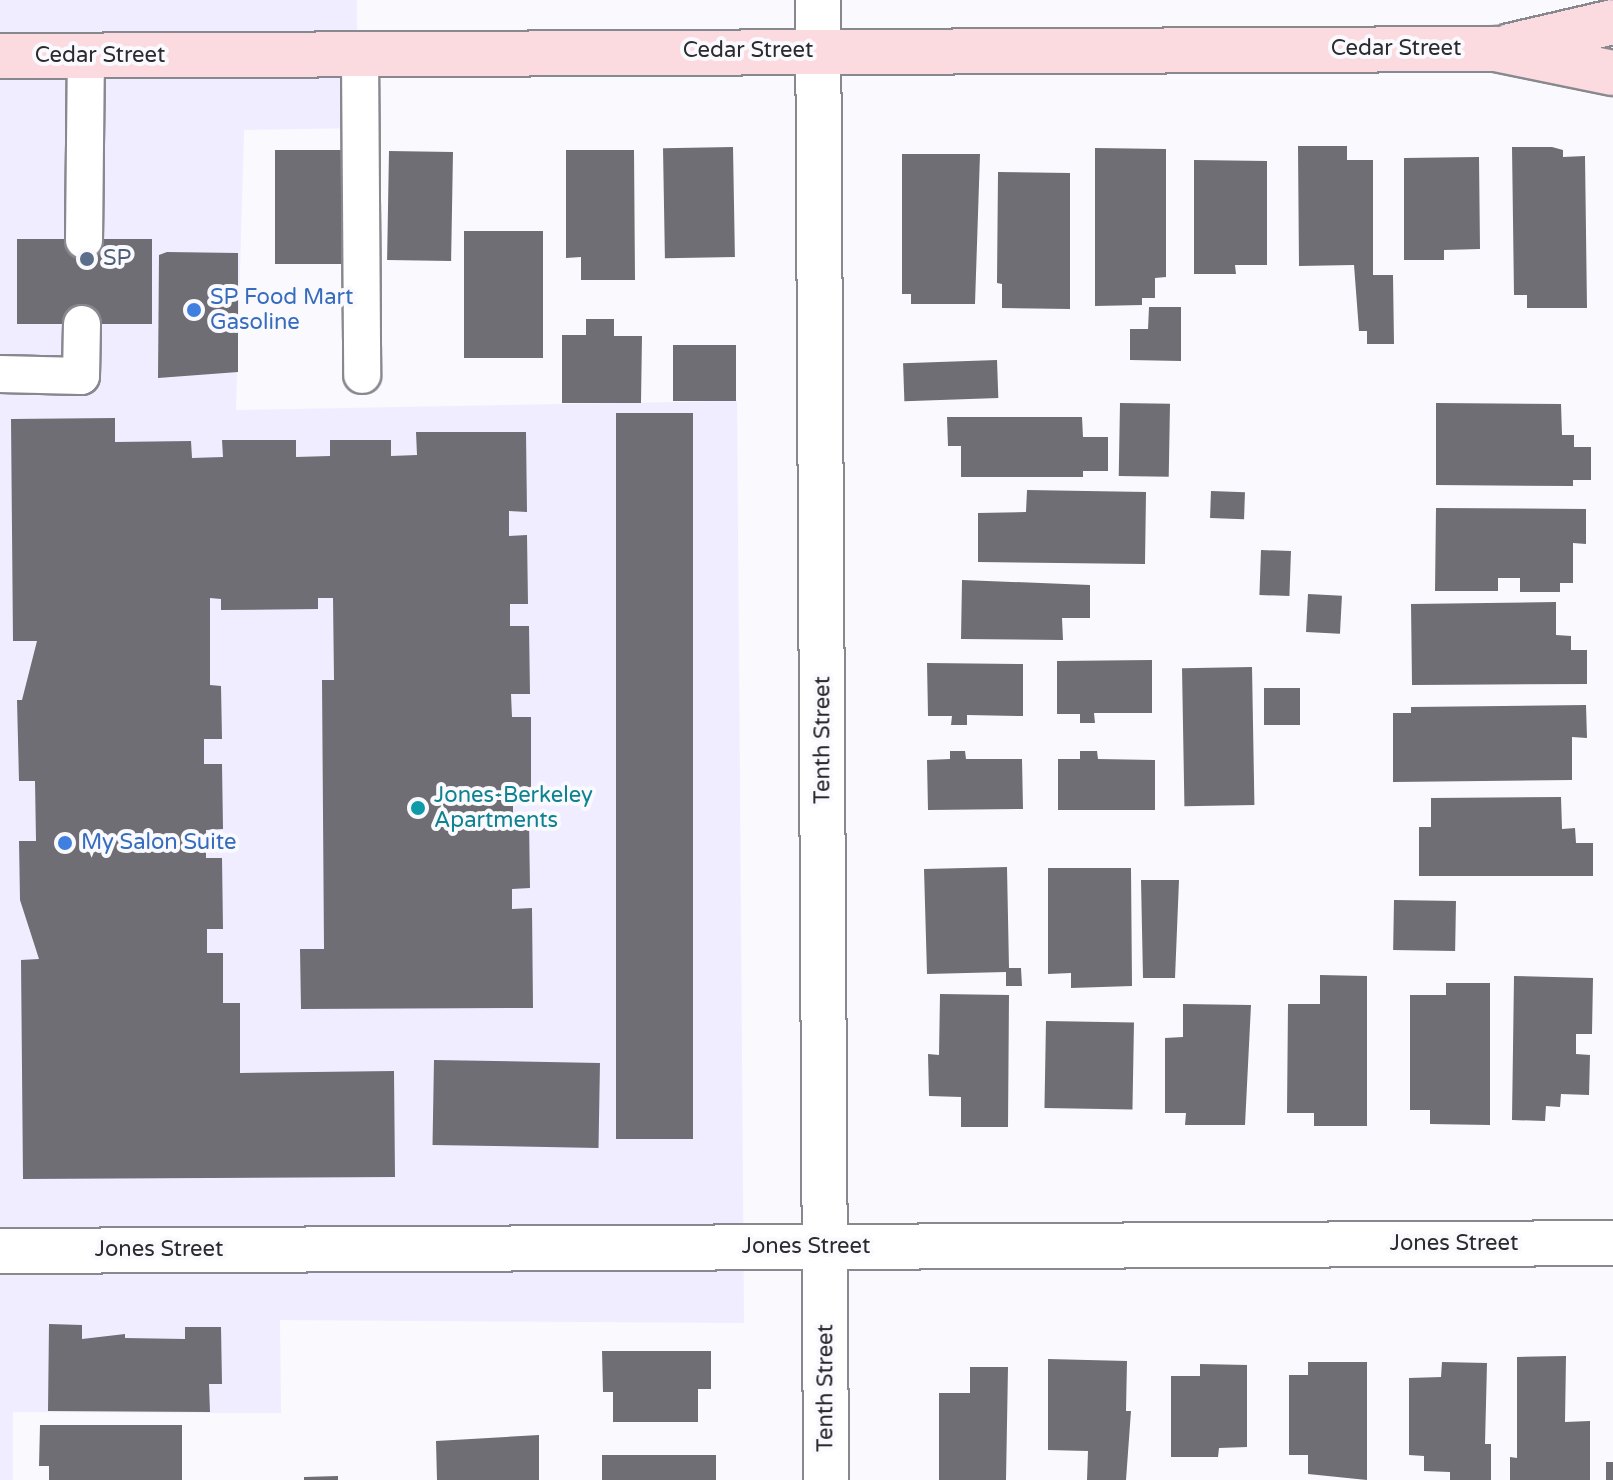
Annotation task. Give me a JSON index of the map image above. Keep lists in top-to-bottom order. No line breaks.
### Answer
{"streets":{"street":["Cedar Street","Tenth Street","Jones Street"]},"crossings":[["Cedar Street","Tenth Street"],["Tenth Street","Jones Street"]],"places":["SP","SP Food Mart Gasoline","Jones-Berkeley Apartments","My Salon Suite"]}
